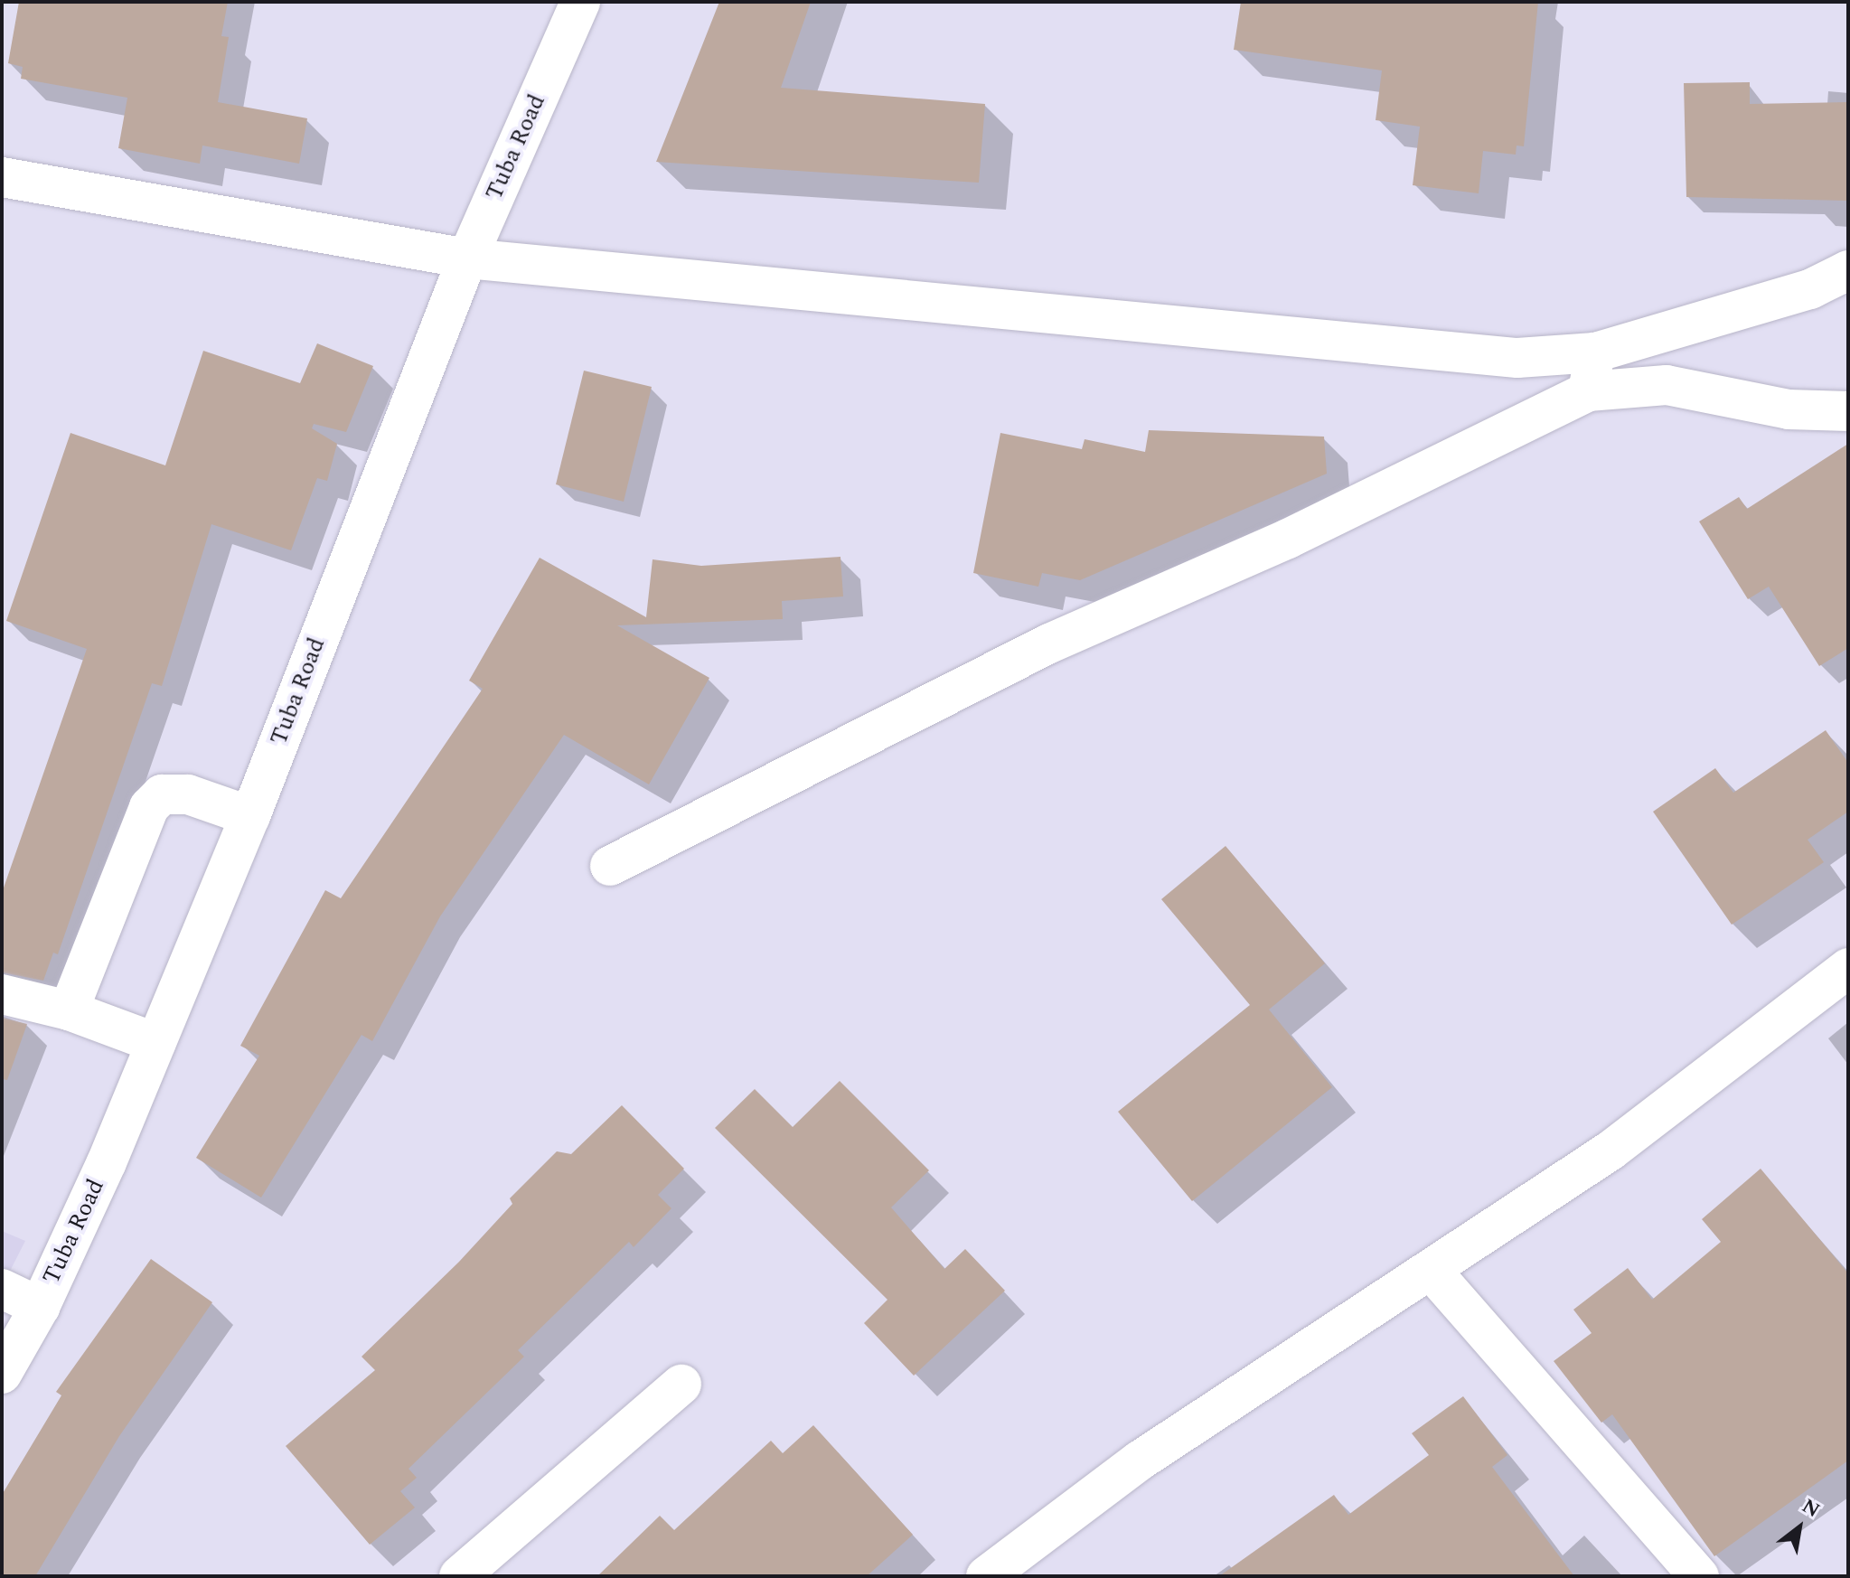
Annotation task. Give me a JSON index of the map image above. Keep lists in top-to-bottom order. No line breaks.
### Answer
{"streets":{"street":["Tuba Road"]},"north":"top right"}
